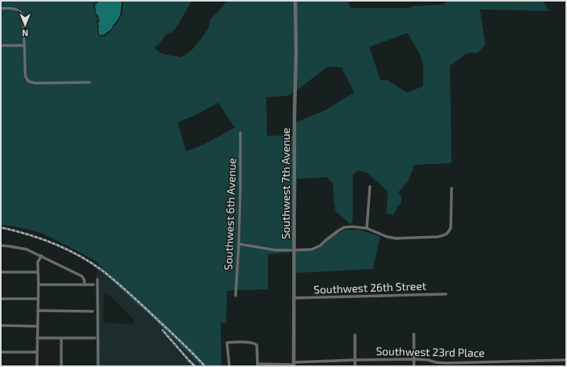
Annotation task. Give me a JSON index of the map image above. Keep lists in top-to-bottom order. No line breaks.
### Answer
{"streets":{"street":["Southwest 7th Avenue","Southwest 6th Avenue","Southwest 26th Street","Southwest 23rd Place"]},"crossings":[["Southwest 7th Avenue","Southwest 26th Street"],["Southwest 7th Avenue","Southwest 23rd Place"]],"north":"bottom"}
